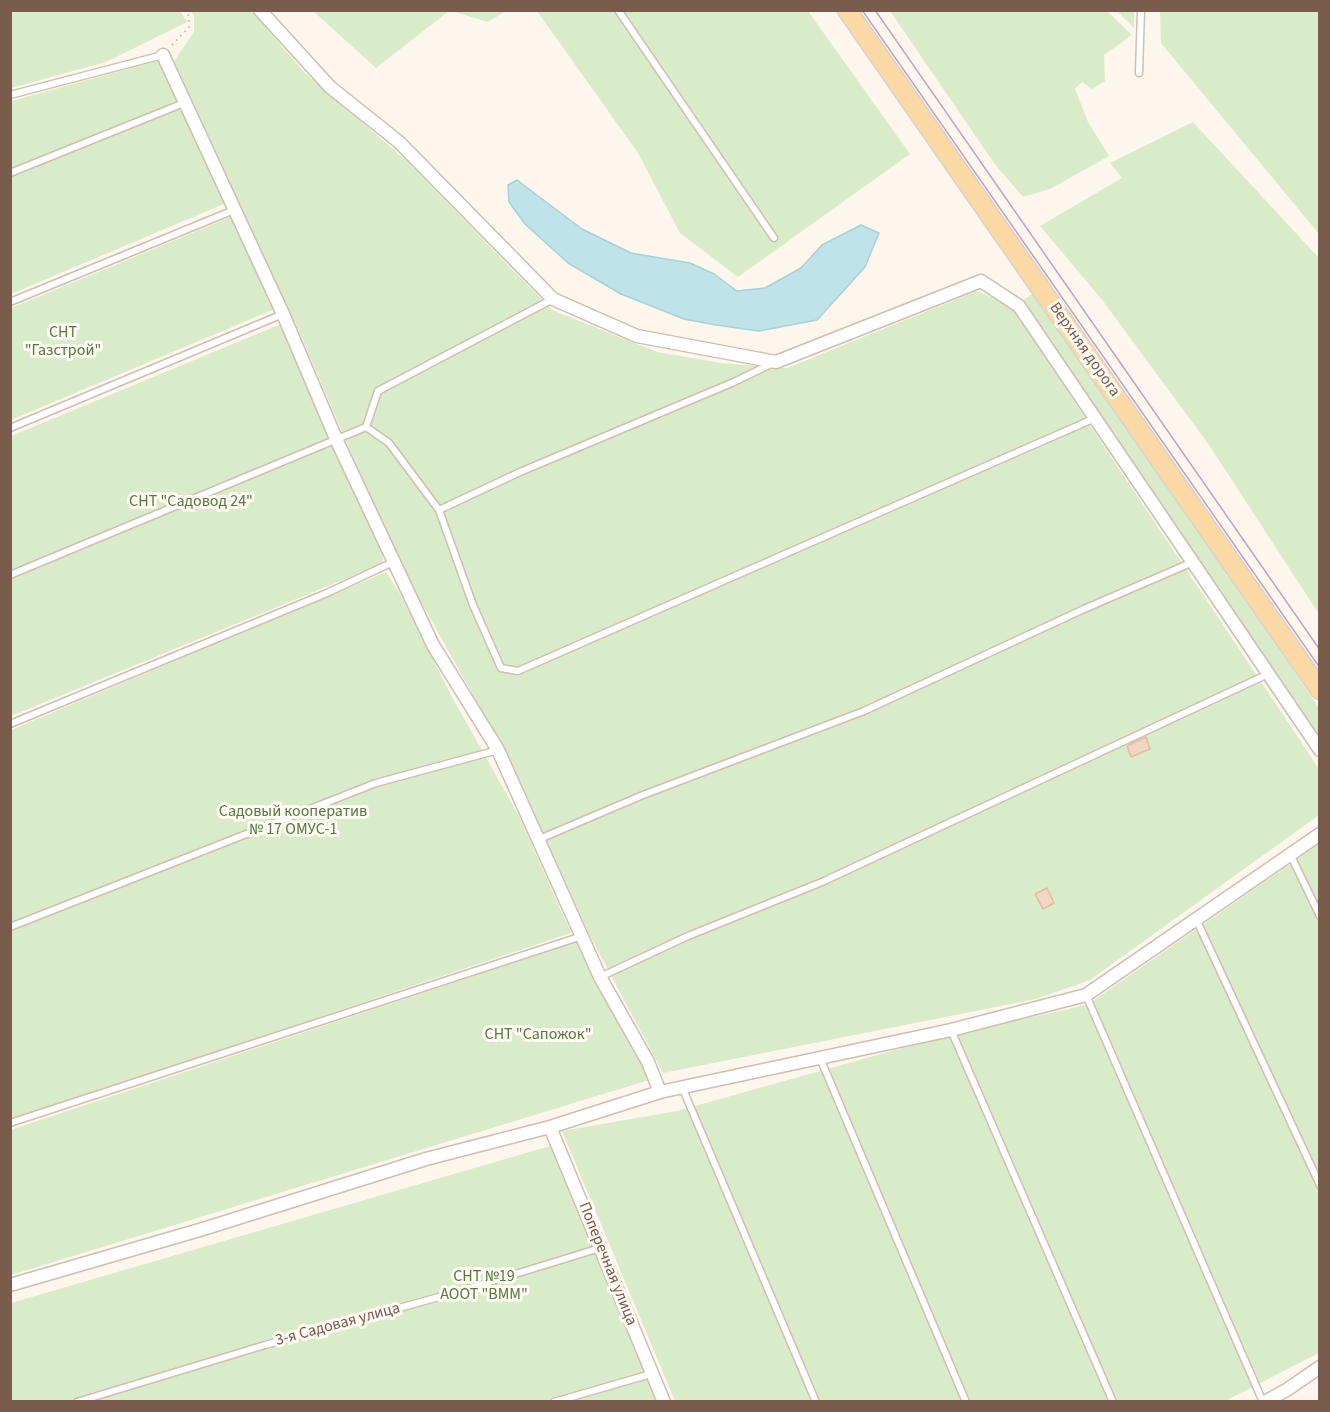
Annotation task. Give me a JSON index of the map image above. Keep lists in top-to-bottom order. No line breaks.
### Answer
{"streets":{"main road":["Верхняя дорога"],"street":["Поперечная улица"],"lane":["3-я Садовая улица"]},"crossings":[["Поперечная улица","3-я Садовая улица"]],"parks":["СНТ \"Газстрой\"","СНТ \"Садовод 24\"","Садовый кооператив № 17 ОМУС-1","СНТ \"Сапожок\"","СНТ №19 АООТ \"ВММ\""]}
